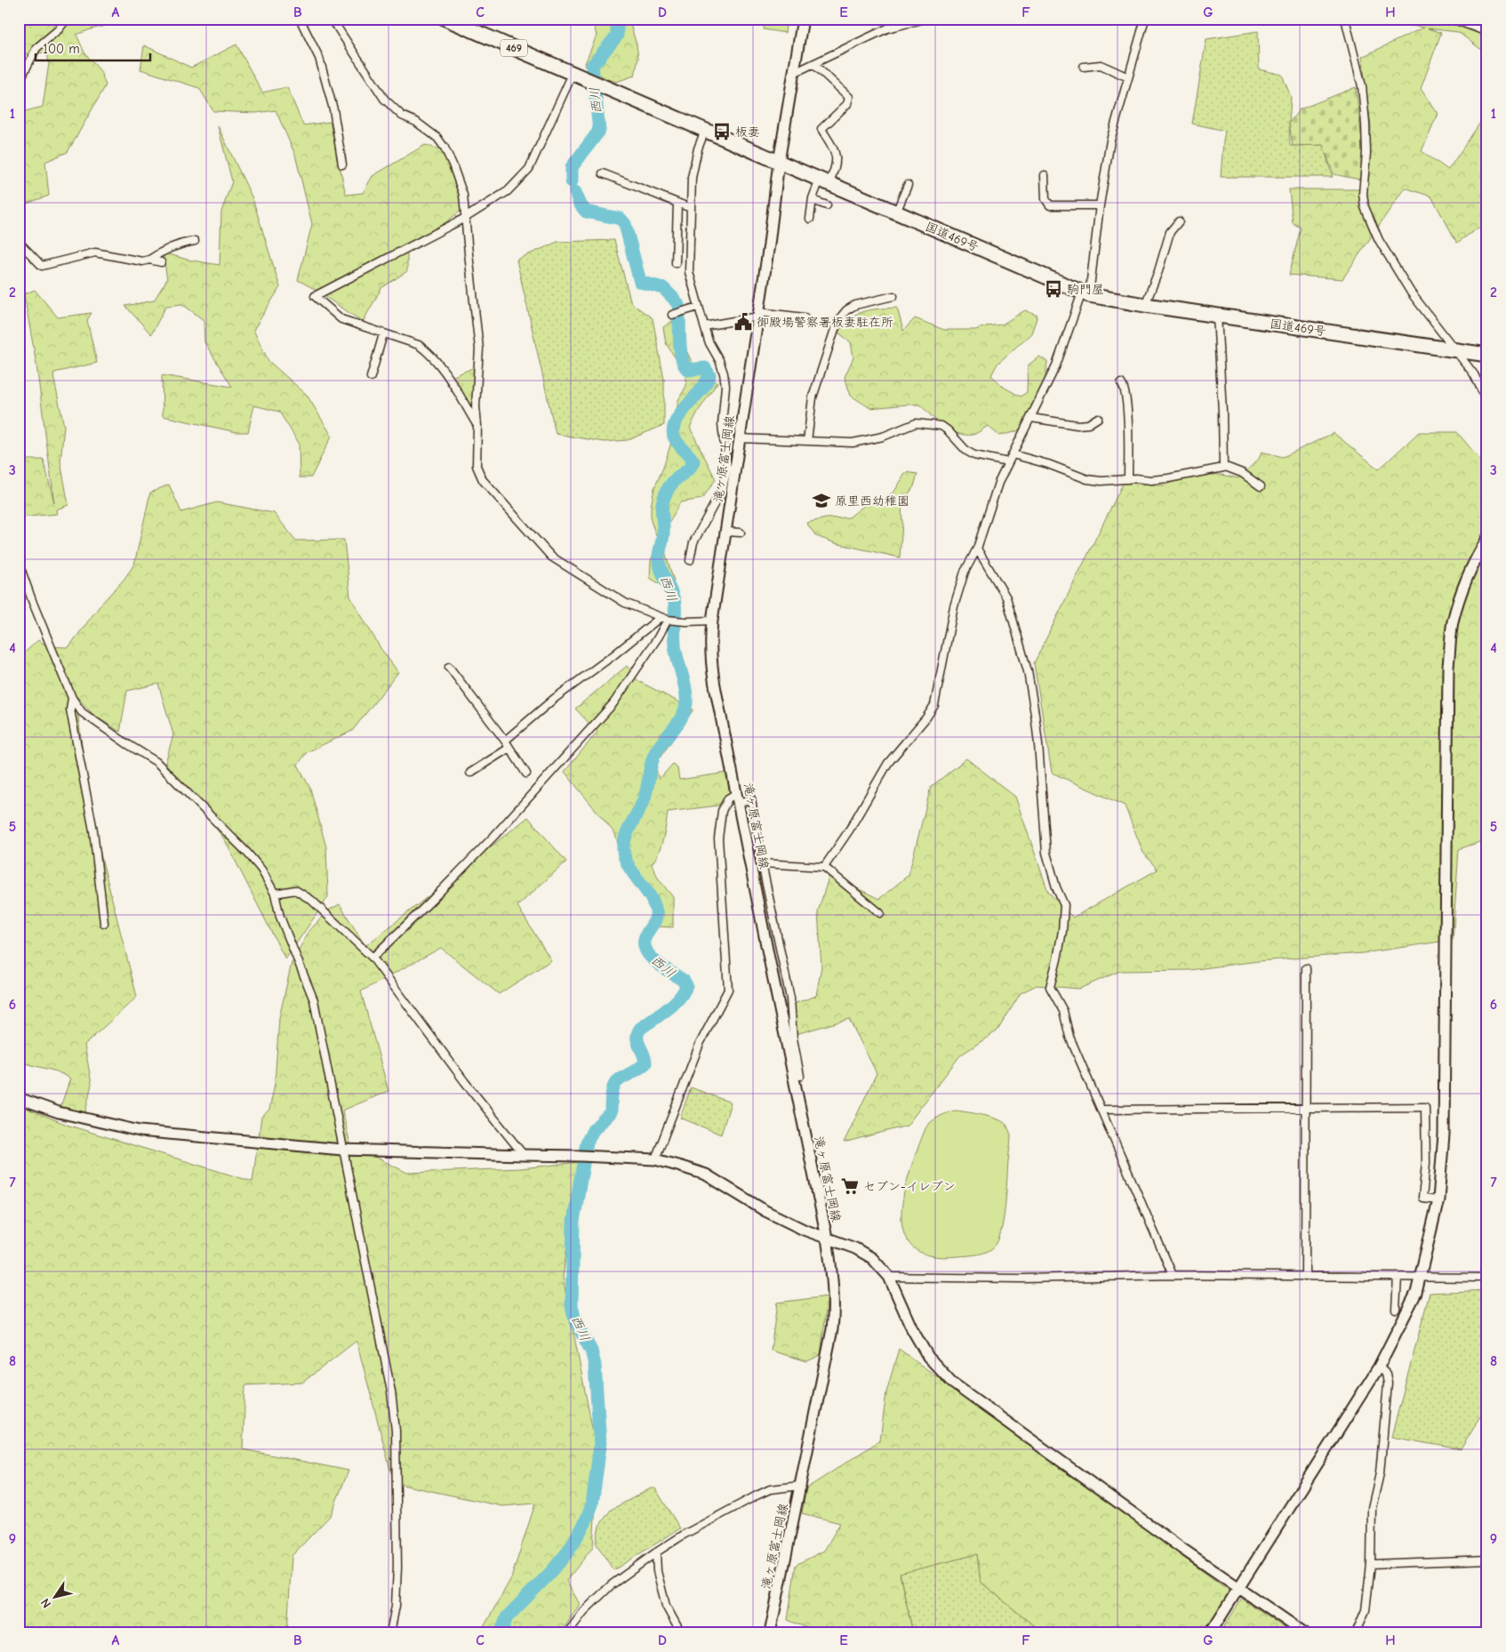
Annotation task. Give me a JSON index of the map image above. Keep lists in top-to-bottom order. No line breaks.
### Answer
{"streets":{"highway":["469","国道469号"],"street":["滝ヶ原富士岡線"]},"crossings":[["国道469号","滝ヶ原富士岡線"]],"water":["西川"],"places":{"bus stop":["板妻","駒門屋"],"public building":["御殿場警察署板妻駐在所"],"school or university":["原里西幼稚園"],"supermarket":["セブン-イレブン"]},"scale_bar":"100 m","north":"bottom left","grid":{"columns":["A","B","C","D","E","F","G","H"],"rows":["1","2","3","4","5","6","7","8","9"]}}
